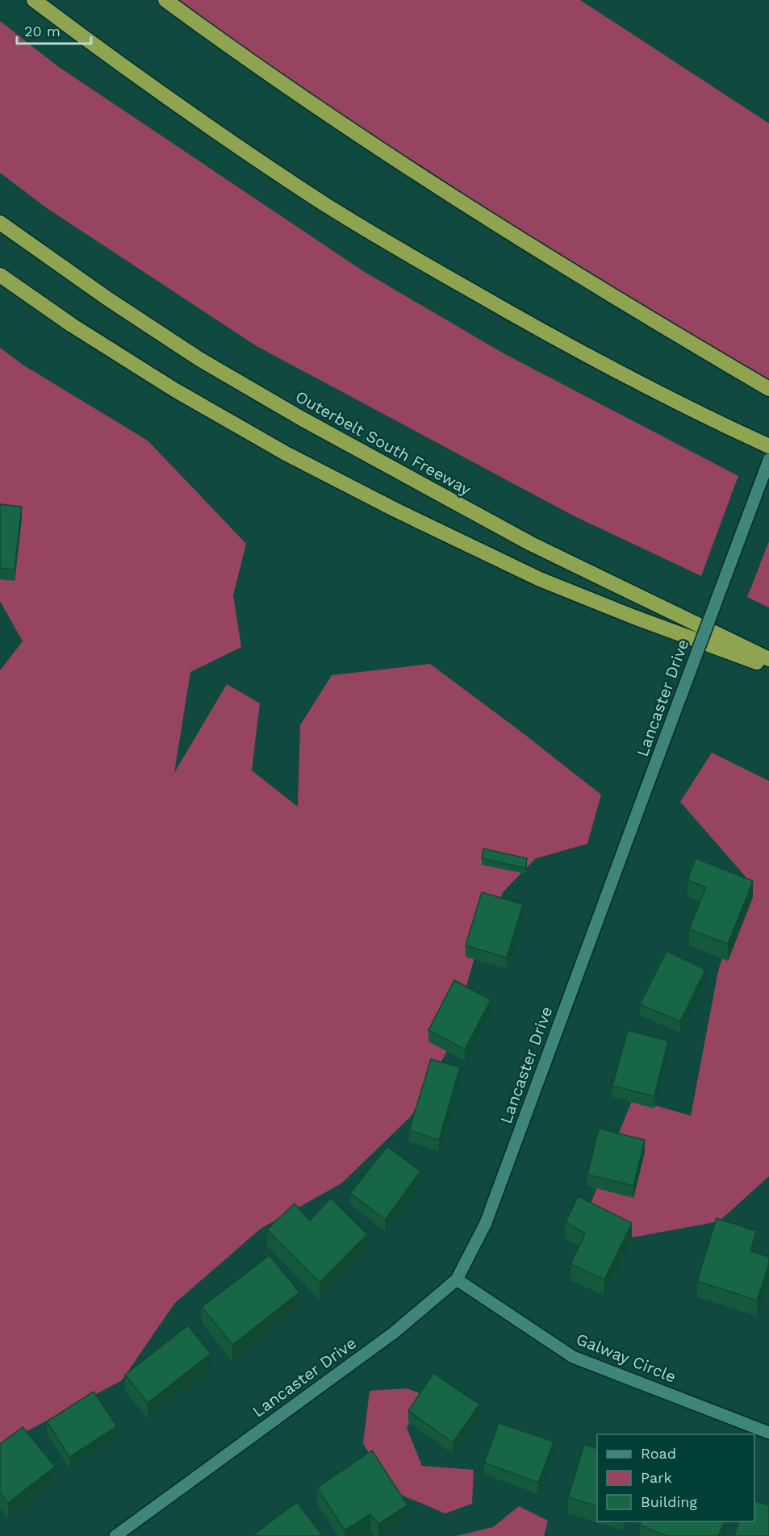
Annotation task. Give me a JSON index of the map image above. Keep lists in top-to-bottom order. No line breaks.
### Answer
{"streets":{"highway":["Outerbelt South Freeway"],"street":["Lancaster Drive","Galway Circle"]},"crossings":[["Lancaster Drive","Galway Circle"]],"legend":["Road","Park","Building"],"scale_bar":"20 m"}
